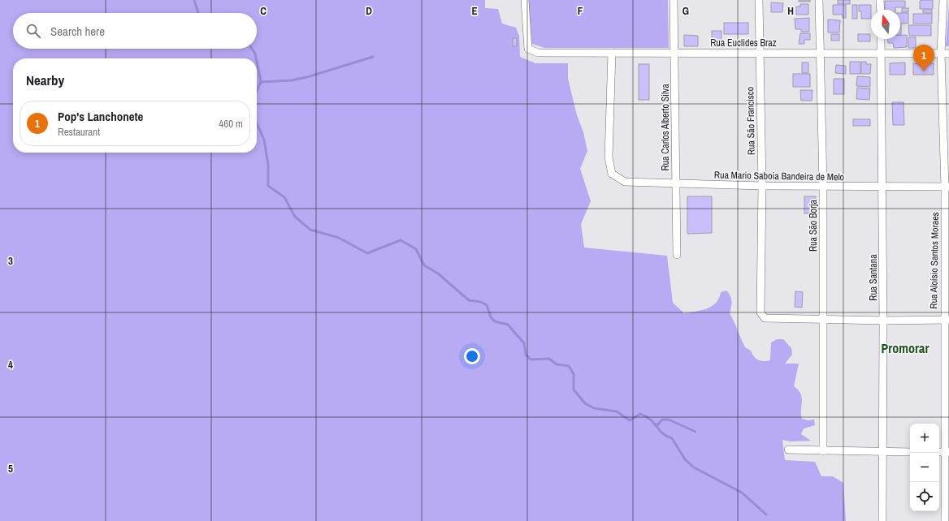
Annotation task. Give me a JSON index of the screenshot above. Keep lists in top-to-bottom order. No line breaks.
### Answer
{"streets":{"street":["Rua Euclides Braz","Rua São Francisco","Rua Carlos Alberto Silva","Rua Mario Saboia Bandeira de Melo","Rua São Borja","Rua Aloísio Santos Moraes","Rua Santana"]},"crossings":[["Rua Euclides Braz","Rua São Francisco"],["Rua Euclides Braz","Rua Carlos Alberto Silva"],["Rua Euclides Braz","Rua Mario Saboia Bandeira de Melo"],["Rua Euclides Braz","Rua São Borja"],["Rua Euclides Braz","Rua Aloísio Santos Moraes"],["Rua Euclides Braz","Rua Santana"],["Rua São Francisco","Rua Mario Saboia Bandeira de Melo"],["Rua São Francisco","Rua São Borja"],["Rua Carlos Alberto Silva","Rua Mario Saboia Bandeira de Melo"],["Rua Mario Saboia Bandeira de Melo","Rua São Borja"],["Rua Mario Saboia Bandeira de Melo","Rua Aloísio Santos Moraes"],["Rua Mario Saboia Bandeira de Melo","Rua Santana"]],"districts":["Promorar"],"north":"top","page":{"search":"Search here","pins":"1","heading":"Nearby","list":[{"mark":"1","name":"Pop's Lanchonete","note":"Restaurant","value":"460 m"}],"map_buttons":["+","−"]},"grid":{"columns":["C","D","E","F","G","H"],"rows":["3","4","5"]}}
